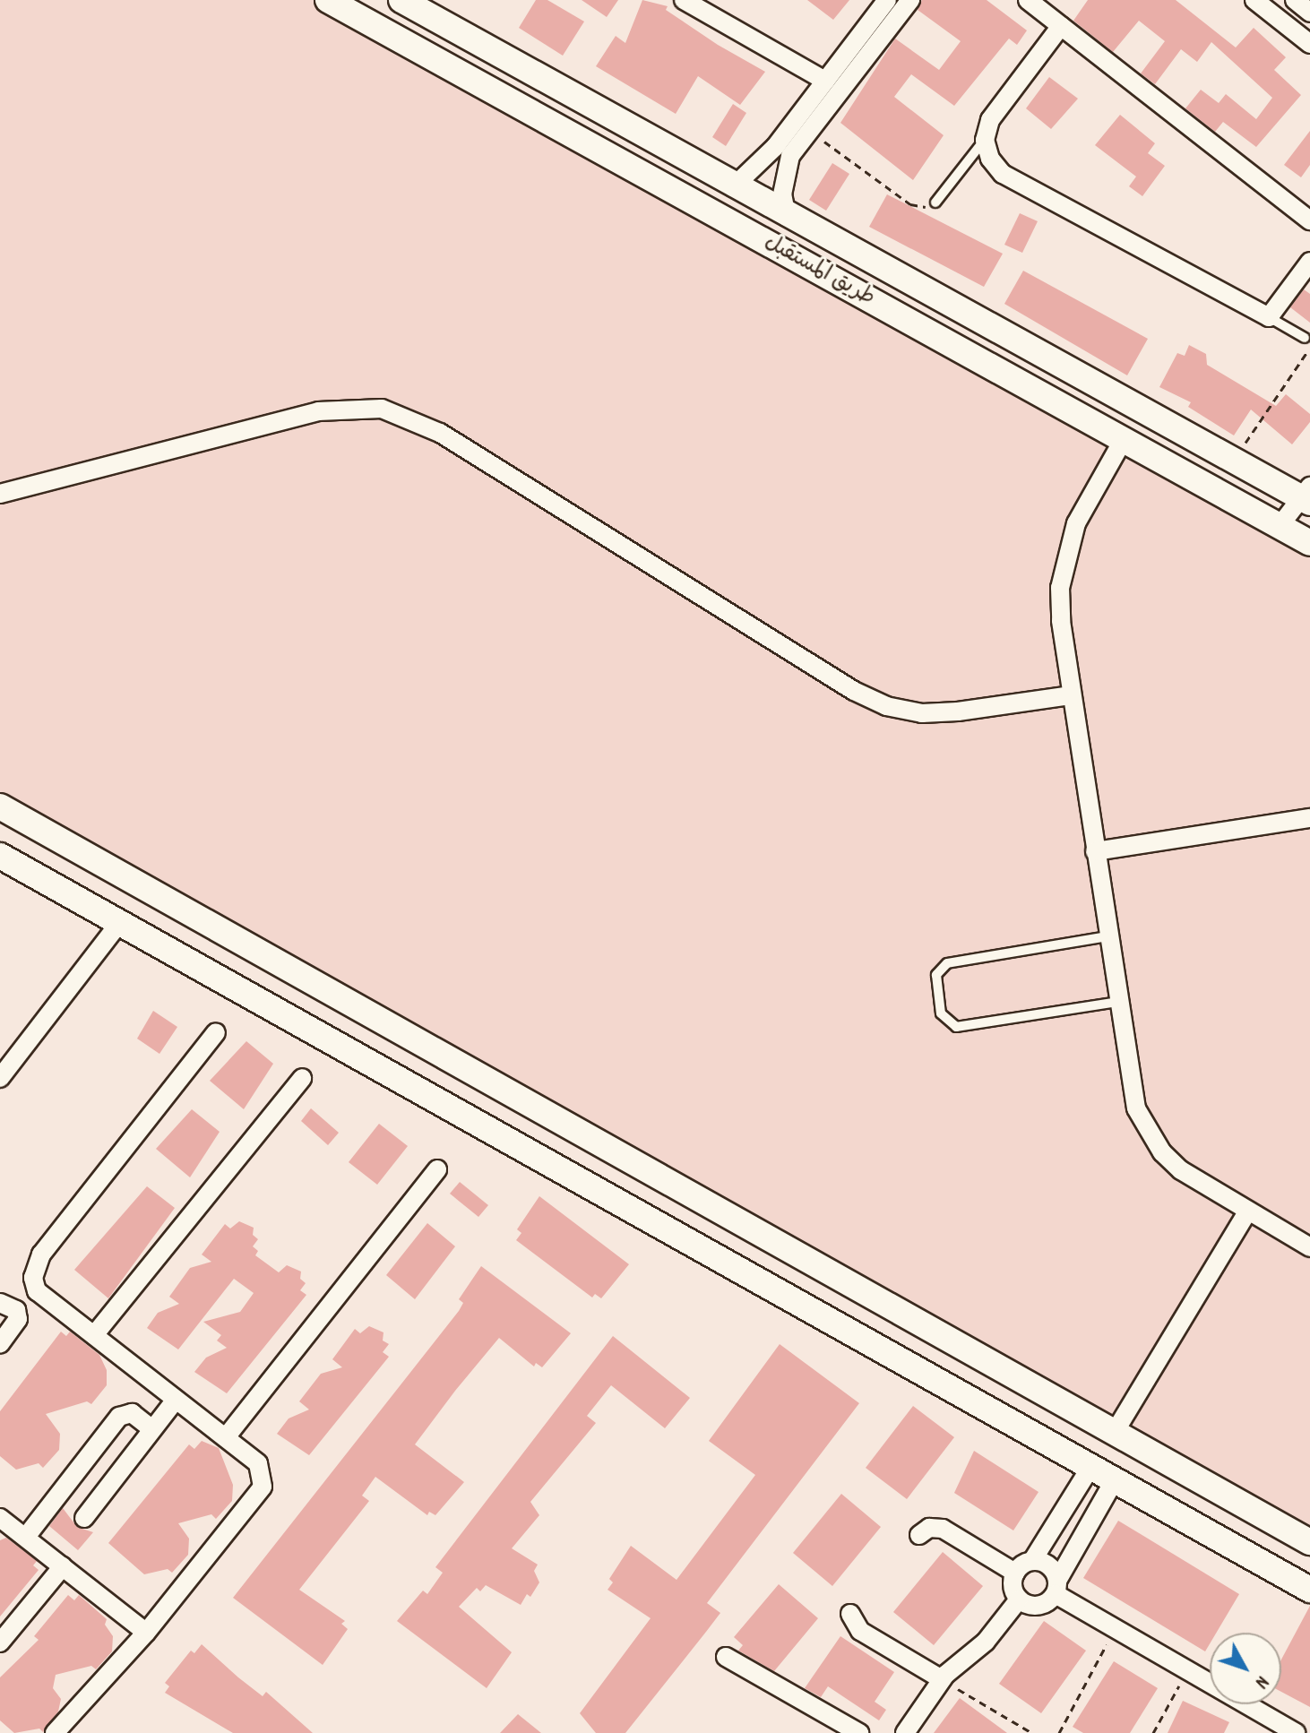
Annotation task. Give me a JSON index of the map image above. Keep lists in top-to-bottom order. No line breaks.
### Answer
{"streets":{"street":["طريق المستقبل"]},"north":"bottom right"}
